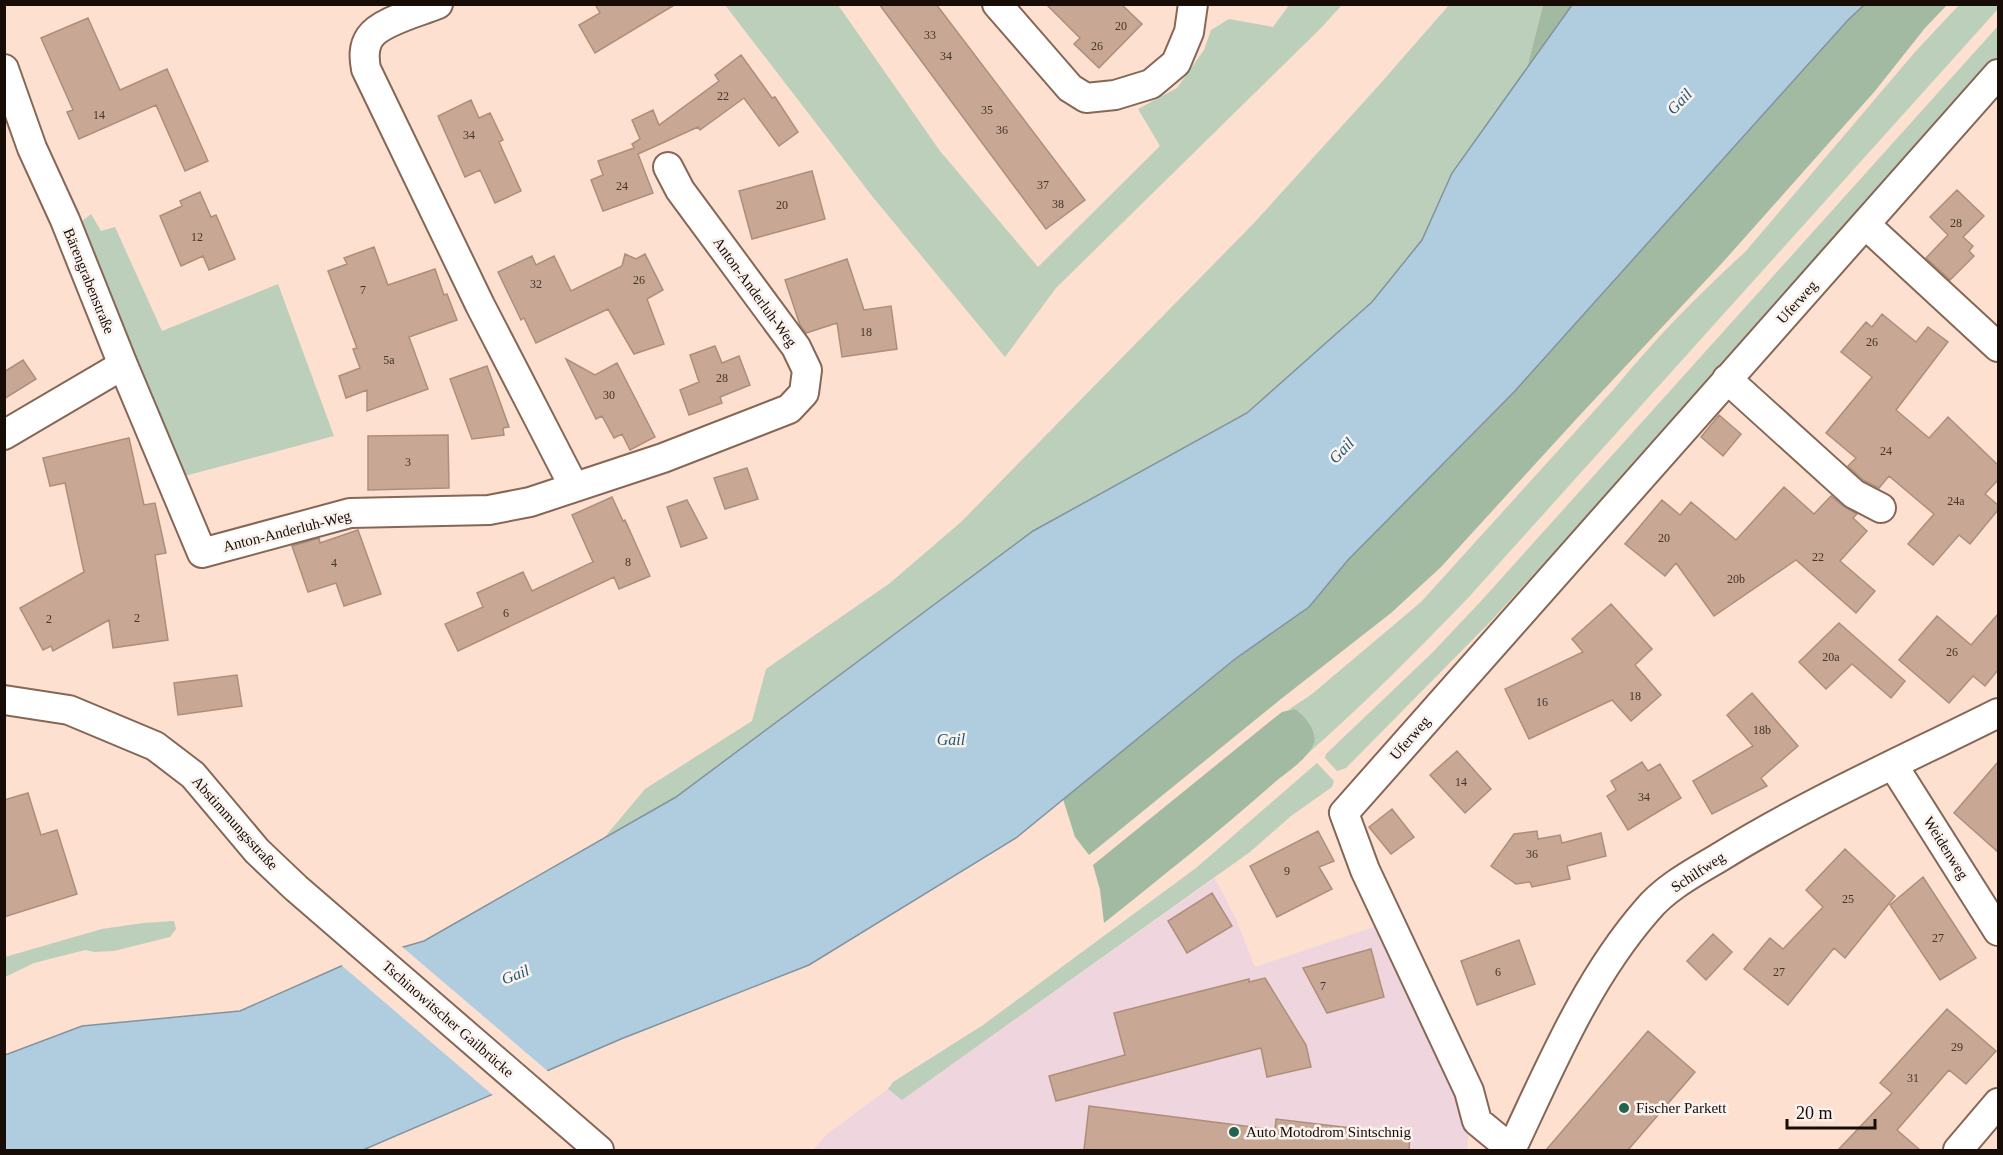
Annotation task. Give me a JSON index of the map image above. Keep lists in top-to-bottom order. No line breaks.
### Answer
{"streets":{"street":["Bärengrabenstraße","Anton-Anderluh-Weg","Uferweg","Abstimmungsstraße","Weidenweg","Schilfweg","Tschinowitscher Gailbrücke"]},"crossings":[["Bärengrabenstraße","Anton-Anderluh-Weg"],["Uferweg","Schilfweg"],["Abstimmungsstraße","Tschinowitscher Gailbrücke"],["Weidenweg","Schilfweg"]],"water":["Gail"],"places":["Fischer Parkett","Auto Motodrom Sintschnig"],"house_numbers":["20","33","26","34","22","35","14","36","34","37","24","38","20","28","12","26","32","7","18","26","5a","28","30","24","3","24a","20","22","8","4","20b","6","2","2","26","20a","18","16","18b","14","34","36","9","25","27","6","27","7","29","31"],"scale_bar":"20 m"}
